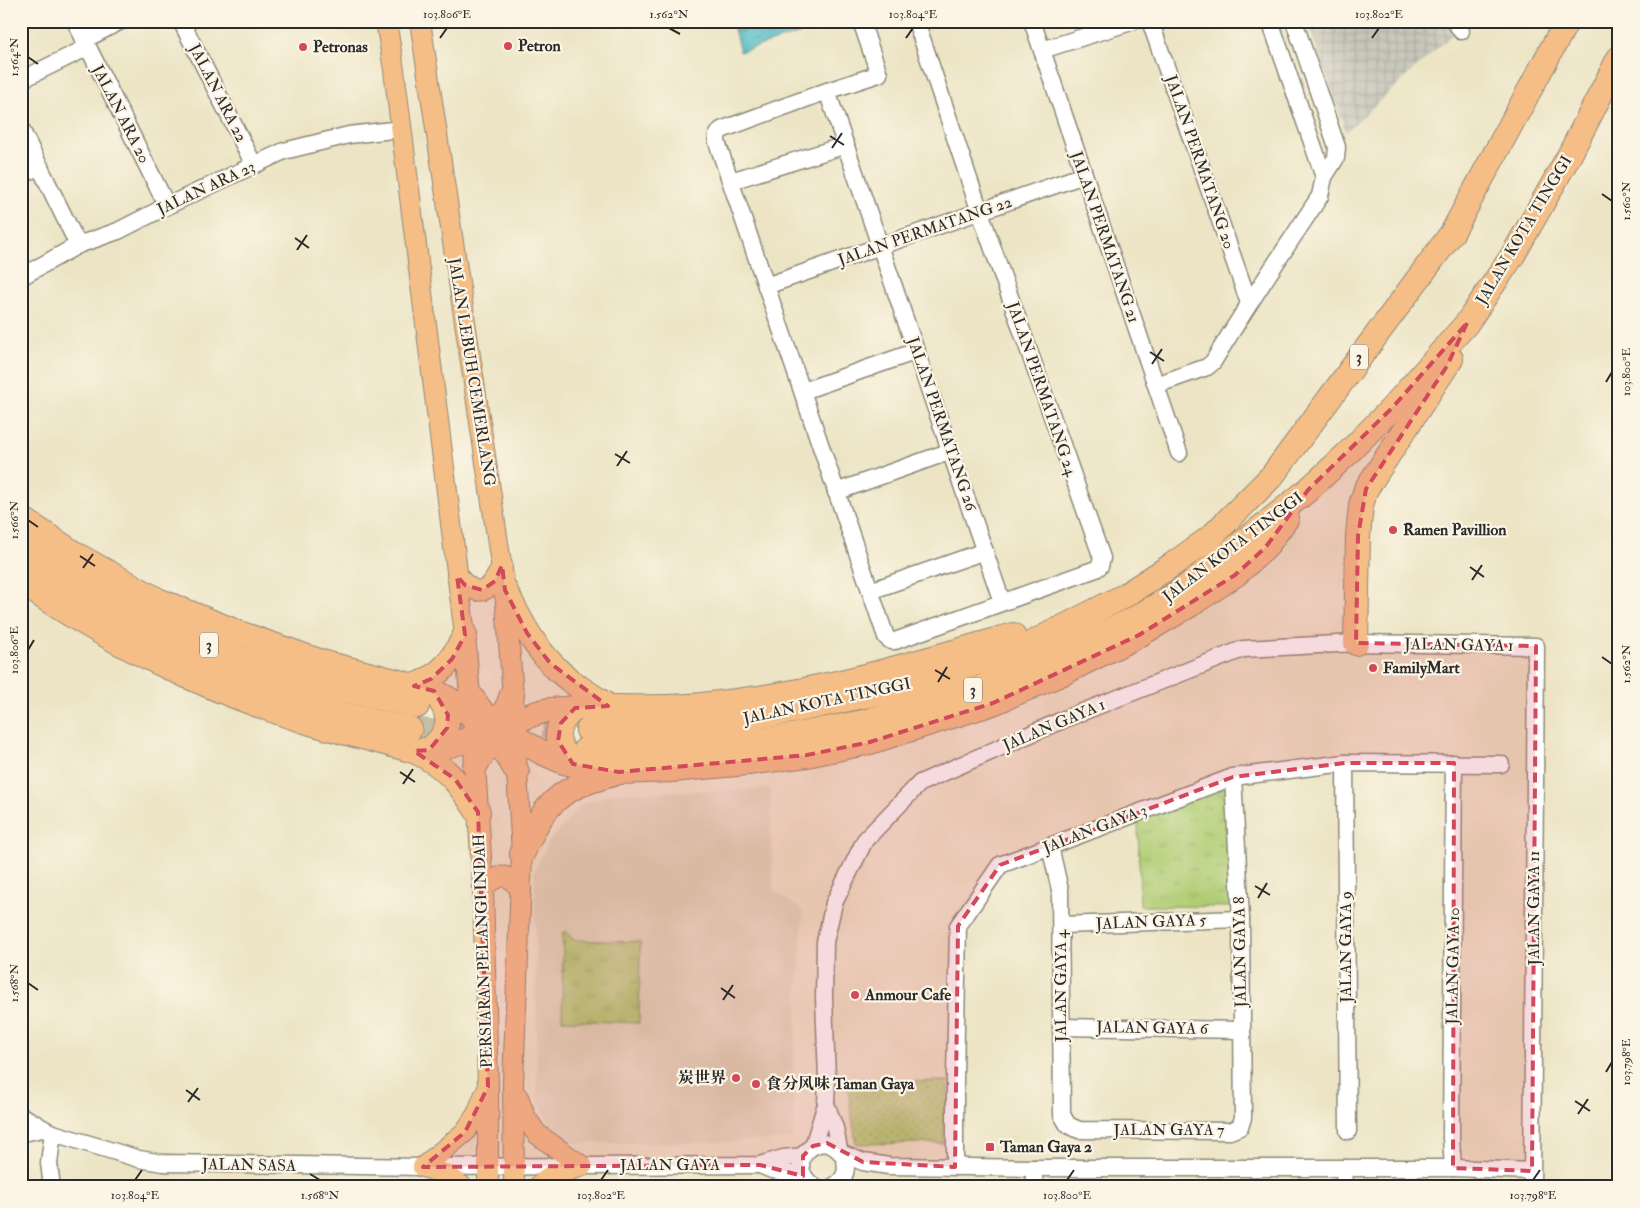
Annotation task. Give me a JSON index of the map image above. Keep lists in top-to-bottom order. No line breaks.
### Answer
{"streets":{"highway":["JALAN KOTA TINGGI","3"],"main road":["JALAN LEBUH CEMERLANG","PERSIARAN PELANGI INDAH"],"street":["JALAN ARA 22","JALAN ARA 20","JALAN PERMATANG 20","JALAN ARA 23","JALAN PERMATANG 22","JALAN PERMATANG 21","JALAN PERMATANG 24","JALAN PERMATANG 26","JALAN GAYA 1","JALAN GAYA 3","JALAN GAYA 11","JALAN GAYA 5","JALAN GAYA 9","JALAN GAYA 8","JALAN GAYA 10","JALAN GAYA 4","JALAN GAYA 6","JALAN GAYA 7","JALAN SASA","JALAN GAYA"]},"crossings":[["JALAN ARA 22","JALAN ARA 23"],["JALAN ARA 20","JALAN ARA 23"],["JALAN PERMATANG 22","JALAN PERMATANG 21"],["JALAN PERMATANG 22","JALAN PERMATANG 24"],["JALAN PERMATANG 22","JALAN PERMATANG 26"],["JALAN PERMATANG 24","JALAN PERMATANG 26"],["JALAN GAYA 1","JALAN GAYA 11"],["JALAN GAYA 1","JALAN GAYA"],["JALAN GAYA 3","JALAN GAYA 9"],["JALAN GAYA 3","JALAN GAYA 8"],["JALAN GAYA 3","JALAN GAYA 10"],["JALAN GAYA 3","JALAN GAYA 4"],["JALAN GAYA 5","JALAN GAYA 8"],["JALAN GAYA 5","JALAN GAYA 4"],["PERSIARAN PELANGI INDAH","JALAN SASA"],["PERSIARAN PELANGI INDAH","JALAN GAYA"],["JALAN GAYA 8","JALAN GAYA 6"],["JALAN GAYA 8","JALAN GAYA 7"],["JALAN GAYA 4","JALAN GAYA 6"],["JALAN GAYA 4","JALAN GAYA 7"],["JALAN SASA","JALAN GAYA"]],"places":{"other":["Petron","Petronas","Ramen Pavillion","FamilyMart","Anmour Cafe","炭世界","食分风味 Taman Gaya"],"transit":["Taman Gaya 2"]},"coordinates":["103.806°E","1.562°N","103.804°E","103.802°E","1.564°N","1.560°N","103.800°E","1.566°N","1.568°N","103.798°E"]}
